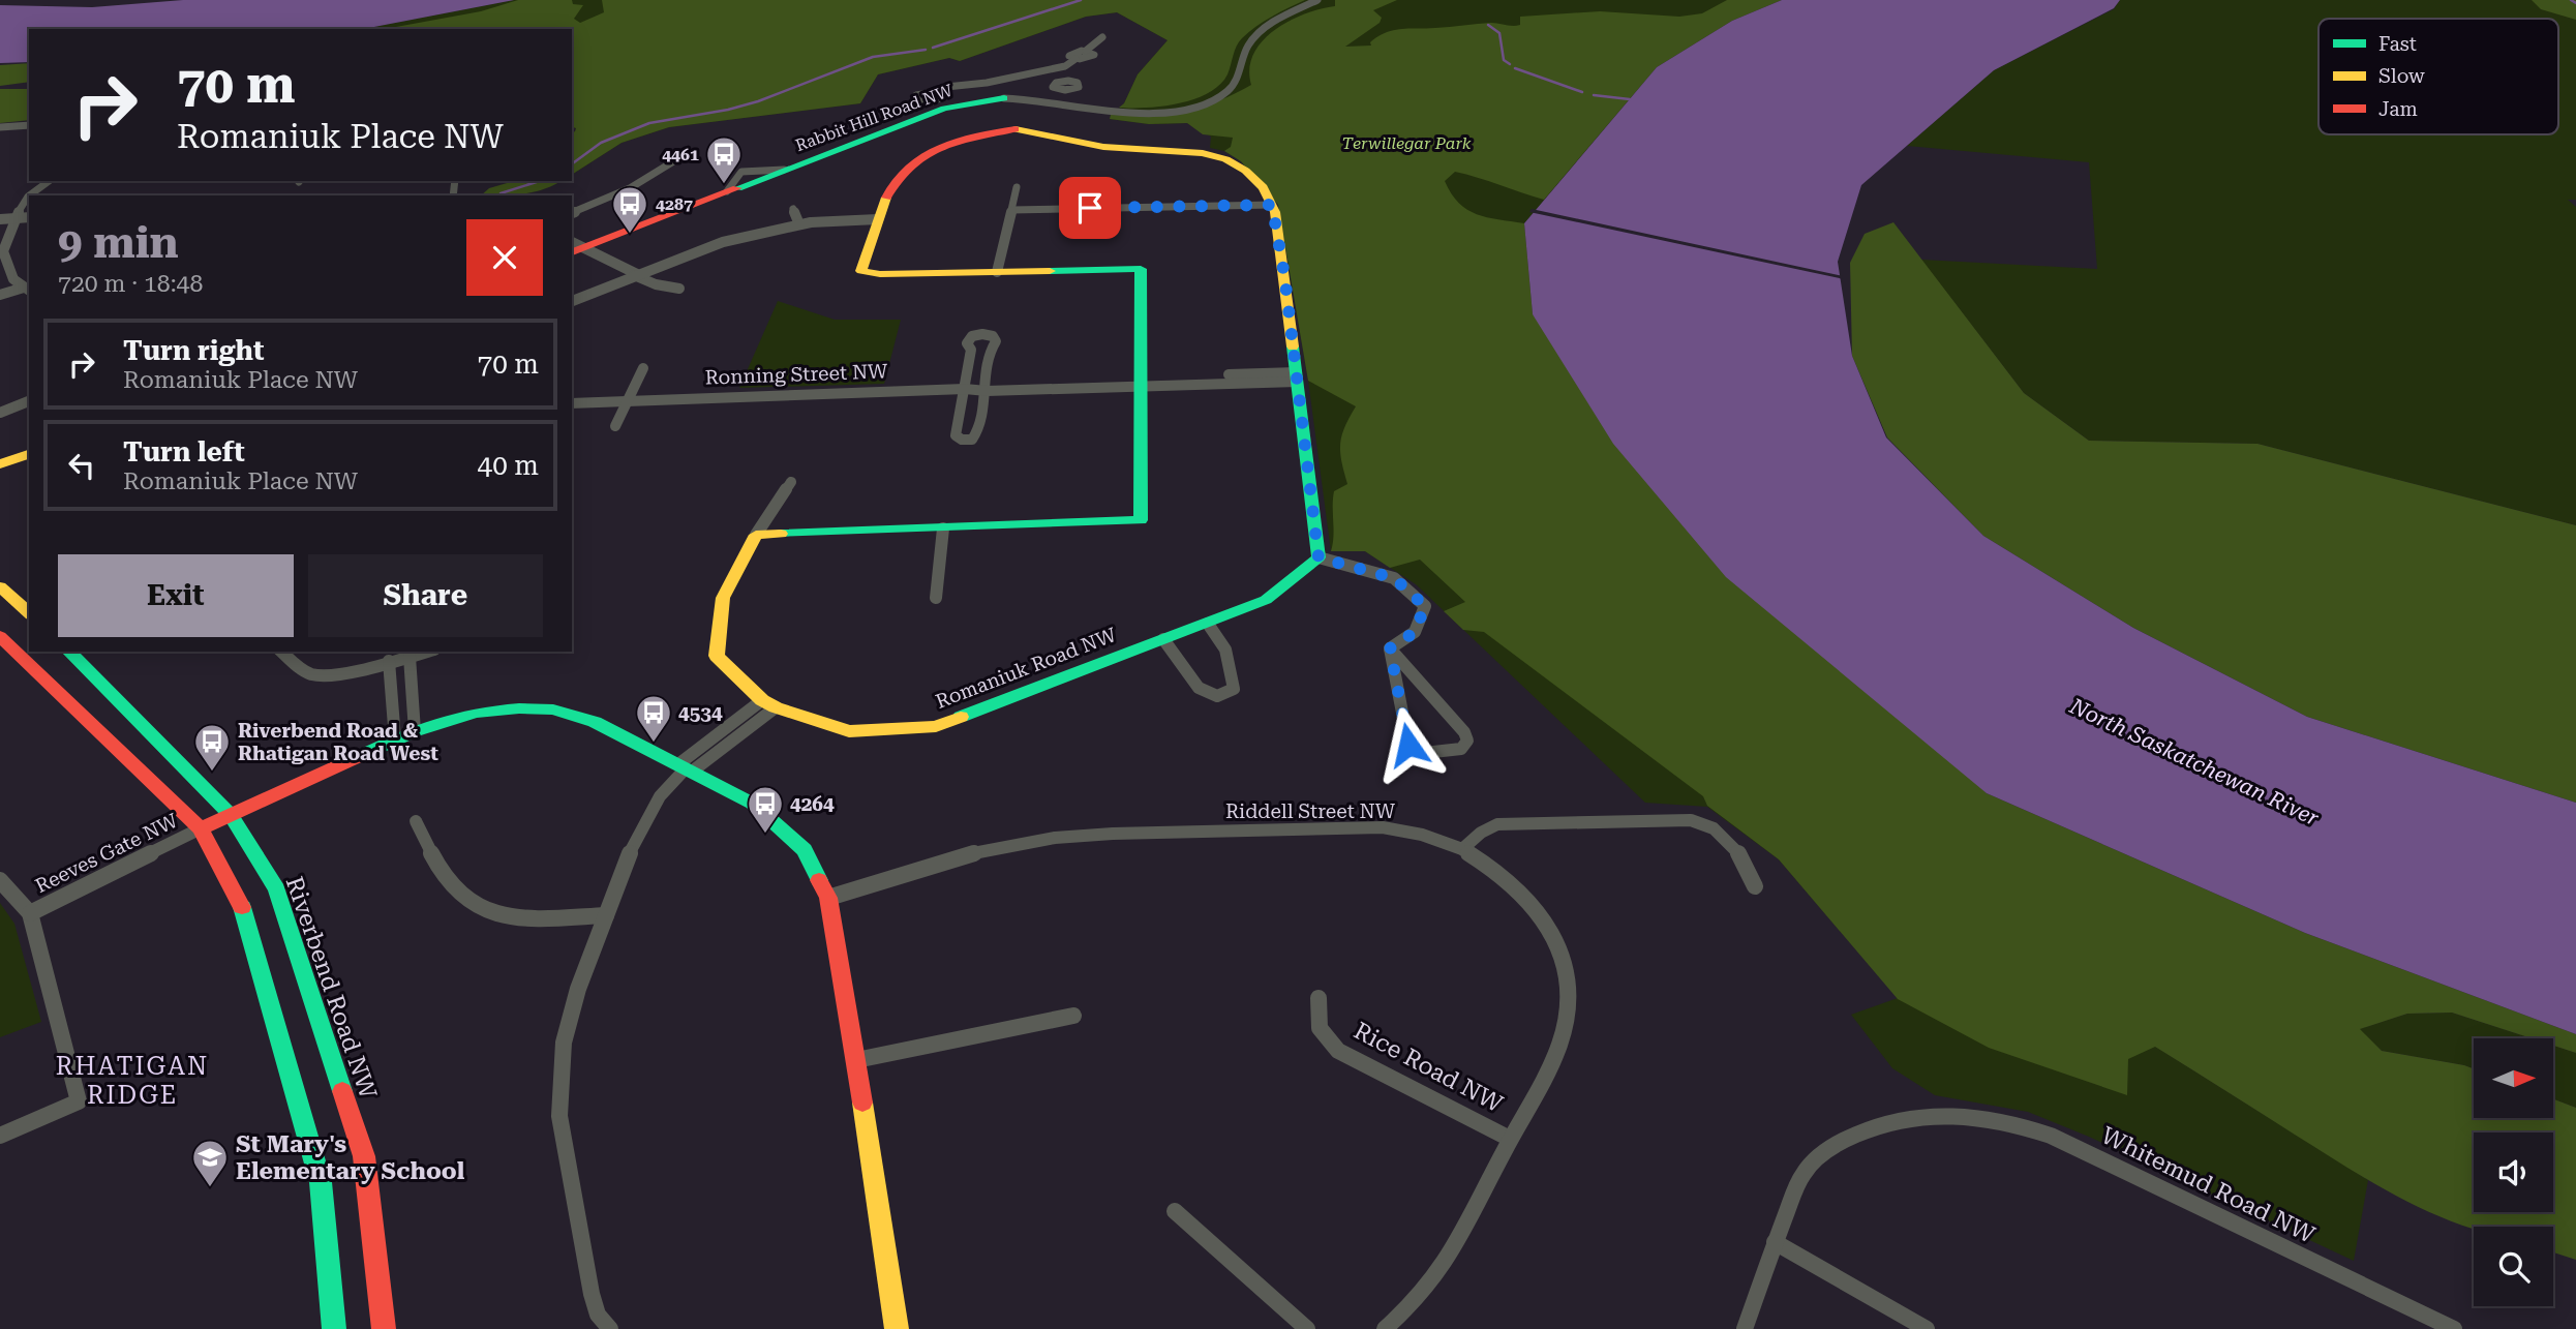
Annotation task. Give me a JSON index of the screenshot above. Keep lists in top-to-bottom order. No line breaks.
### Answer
{"streets":{"street":["Rabbit Hill Road NW","Ronning Street NW","Romaniuk Road NW","Riddell Street NW","Reeves Gate NW","Riverbend Road NW","Rice Road NW","Whitemud Road NW"]},"crossings":[["Riddell Street NW","Rice Road NW"]],"districts":["RHATIGAN RIDGE"],"water":["North Saskatchewan River"],"parks":["Terwillegar Park"],"places":{"bus stop":["4461","4287","4534","Riverbend Road & Rhatigan Road West","4264"],"school or university":["St Mary's Elementary School"]},"legend":["Fast","Slow","Jam"],"north":"right","page":{"turn":["70 m","Romaniuk Place NW"],"heading":["9 min","720 m · 18:48"],"list":[{"name":"Turn right","note":"Romaniuk Place NW","value":"70 m"},{"name":"Turn left","note":"Romaniuk Place NW","value":"40 m"}],"buttons":["Exit","Share"]}}
